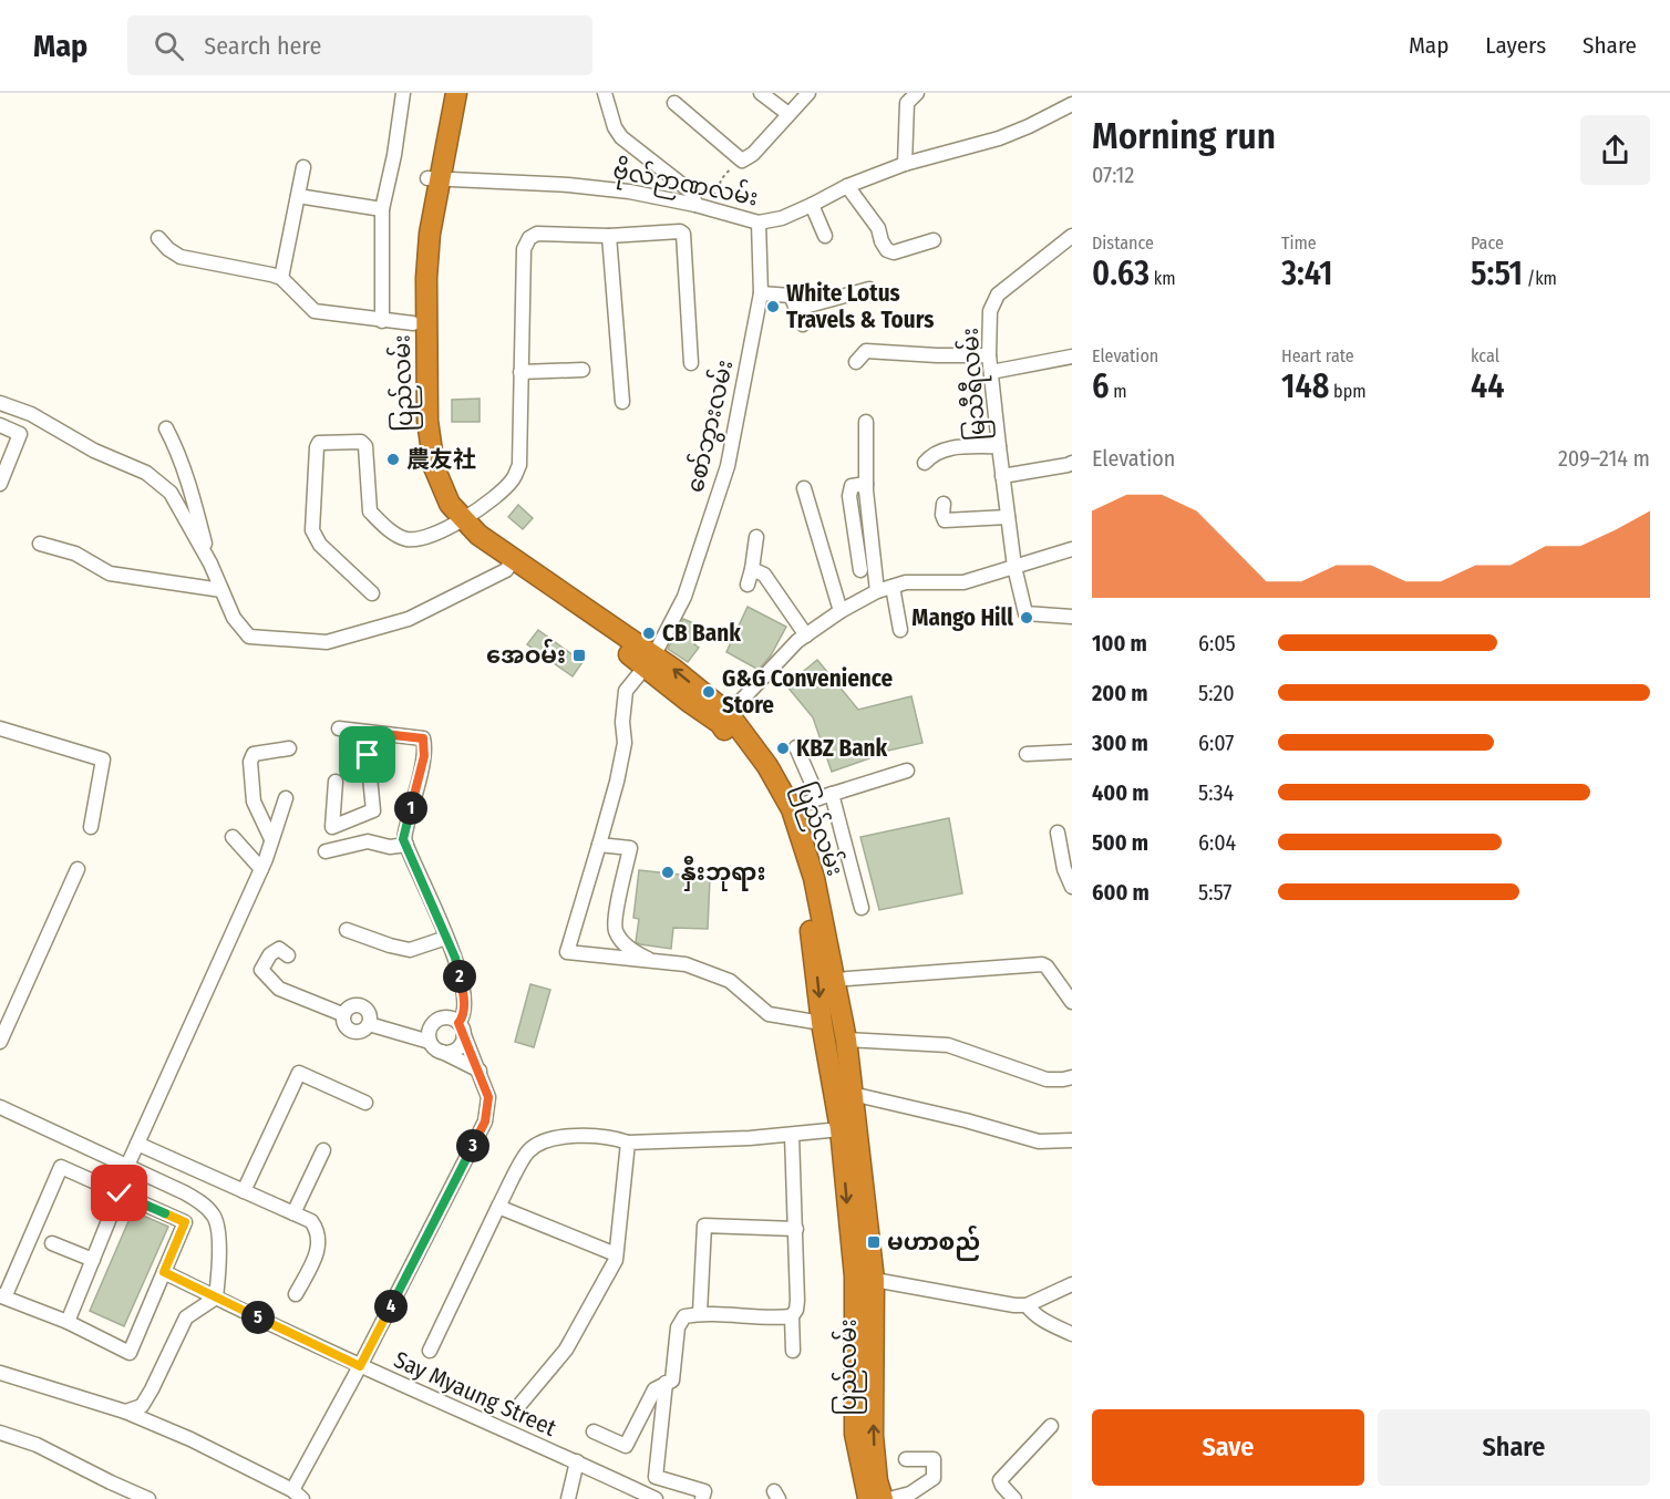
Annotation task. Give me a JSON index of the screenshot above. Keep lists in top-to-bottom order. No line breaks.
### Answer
{"streets":{"highway":["ပြည်လမ်း"],"street":["ဗိုလ်ဉာဏလမ်း","မြသီရီလမ်း","စော်ဘွားလမ်း","Say Myaung Street"]},"crossings":[["ဗိုလ်ဉာဏလမ်း","ပြည်လမ်း"],["ဗိုလ်ဉာဏလမ်း","စော်ဘွားလမ်း"],["ပြည်လမ်း","စော်ဘွားလမ်း"]],"places":{"other":["White Lotus Travels & Tours","農友社","Mango Hill","CB Bank","G&G Convenience Store","KBZ Bank","နှီးဘုရား"],"transit":["အေဝမ်း","မဟာစည်"]},"page":{"header":"Map","search":"Search here","nav":["Map","Layers","Share"],"heading":["Morning run","07:12"],"stats":[["Distance","0.63 km"],["Time","3:41"],["Pace","5:51 /km"],["Elevation","6 m"],["Heart rate","148 bpm"],["kcal","44"]],"chart":["Elevation","209–214 m"],"list":[{"name":"100 m","note":"6:05"},{"name":"200 m","note":"5:20"},{"name":"300 m","note":"6:07"},{"name":"400 m","note":"5:34"},{"name":"500 m","note":"6:04"},{"name":"600 m","note":"5:57"}],"pins":["1","2","3","4","5"],"buttons":["Save","Share"]}}
